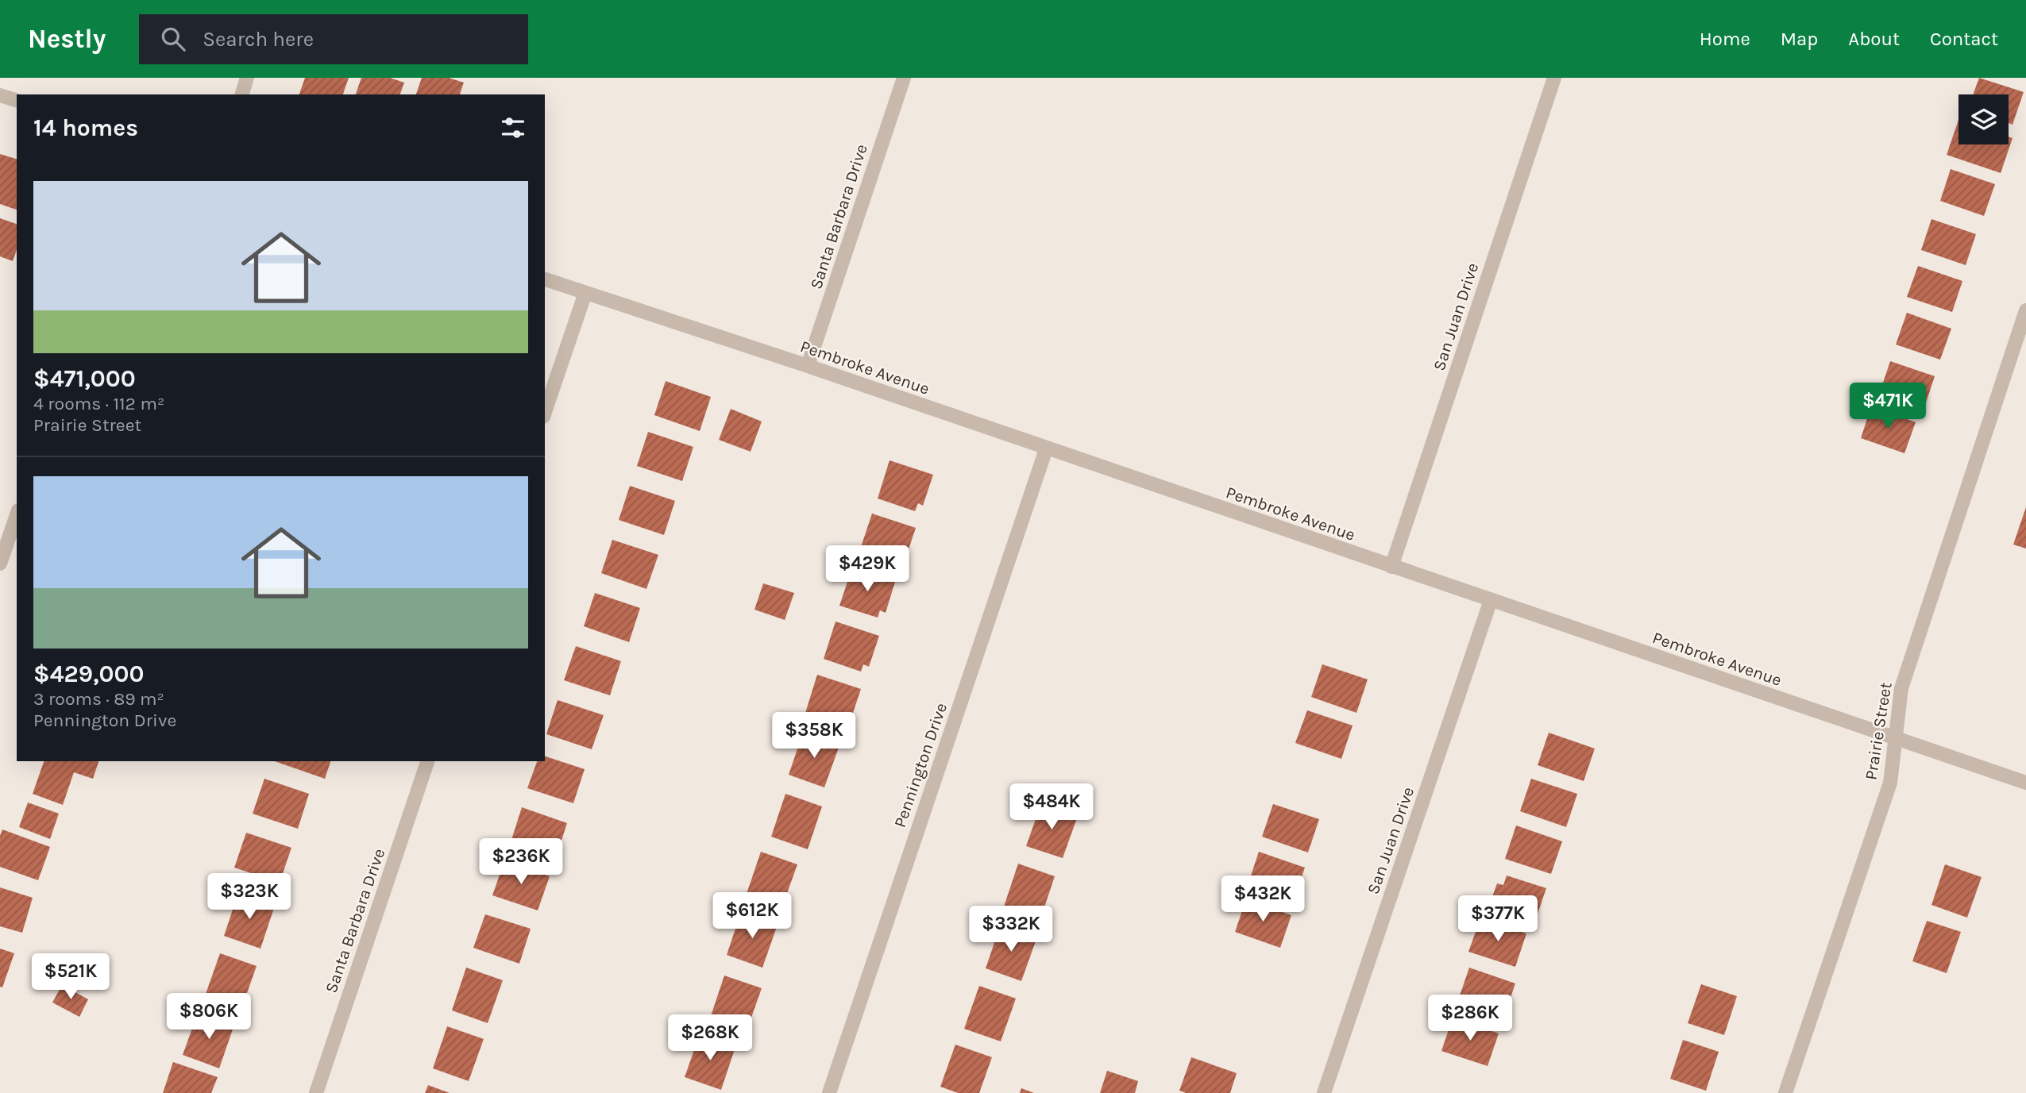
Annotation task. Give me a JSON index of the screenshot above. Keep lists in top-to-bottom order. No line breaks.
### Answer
{"streets":{"street":["Santa Barbara Drive","San Juan Drive","Pembroke Avenue","Prairie Street","Pennington Drive"]},"crossings":[["Santa Barbara Drive","Pembroke Avenue"],["San Juan Drive","Pembroke Avenue"],["Pembroke Avenue","Prairie Street"],["Pembroke Avenue","Pennington Drive"]],"page":{"header":"Nestly","search":"Search here","nav":["Home","Map","About","Contact"],"heading":"14 homes","list":[{"name":"$471,000","note":"4 rooms · 112 m² · Prairie Street"},{"name":"$429,000","note":"3 rooms · 89 m² · Pennington Drive"}],"price":["$471K","$429K","$358K","$484K","$236K","$323K","$432K","$612K","$377K","$332K","$521K","$806K","$286K","$268K"]}}
